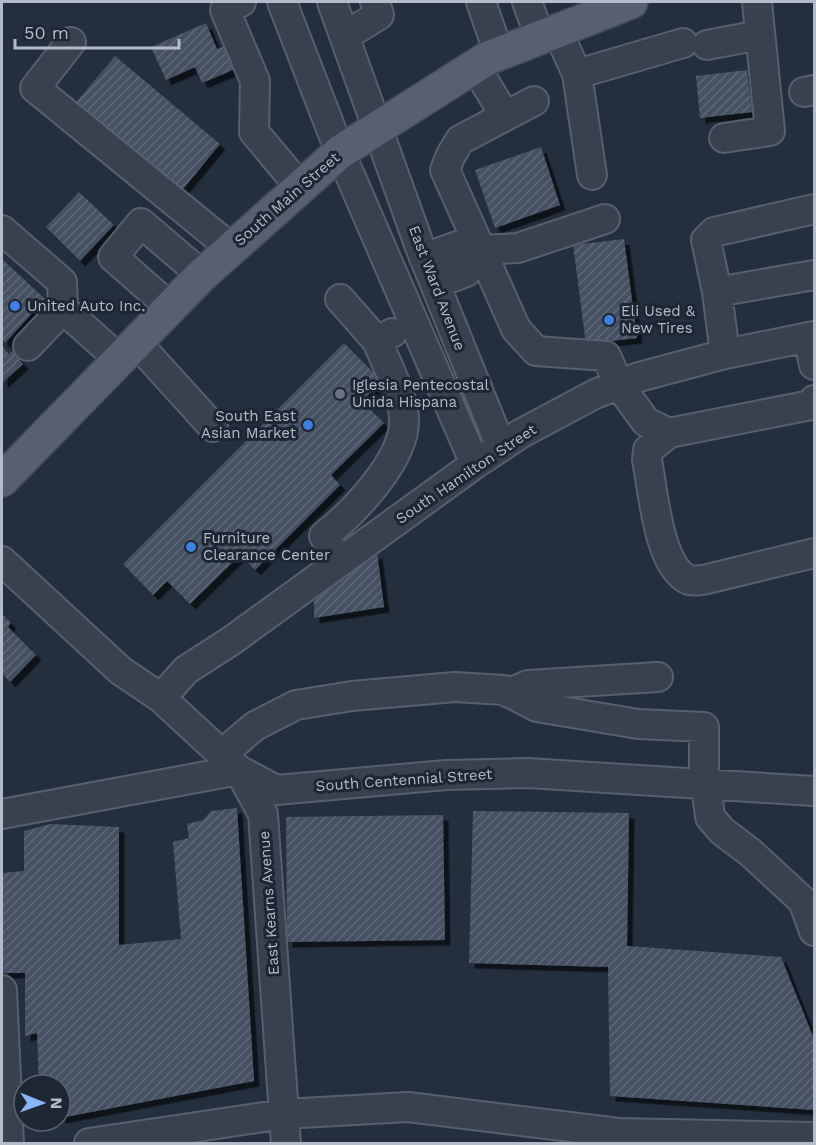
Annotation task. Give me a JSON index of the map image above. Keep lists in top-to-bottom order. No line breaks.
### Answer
{"streets":{"main road":["South Main Street"],"street":["East Ward Avenue","South Hamilton Street","South Centennial Street","East Kearns Avenue"]},"crossings":[["South Main Street","East Ward Avenue"],["East Ward Avenue","South Hamilton Street"],["South Hamilton Street","East Kearns Avenue"],["South Centennial Street","East Kearns Avenue"]],"places":["United Auto Inc.","Eli Used & New Tires","Iglesia Pentecostal Unida Hispana","South East Asian Market","Furniture Clearance Center"],"scale_bar":"50 m","north":"right"}
